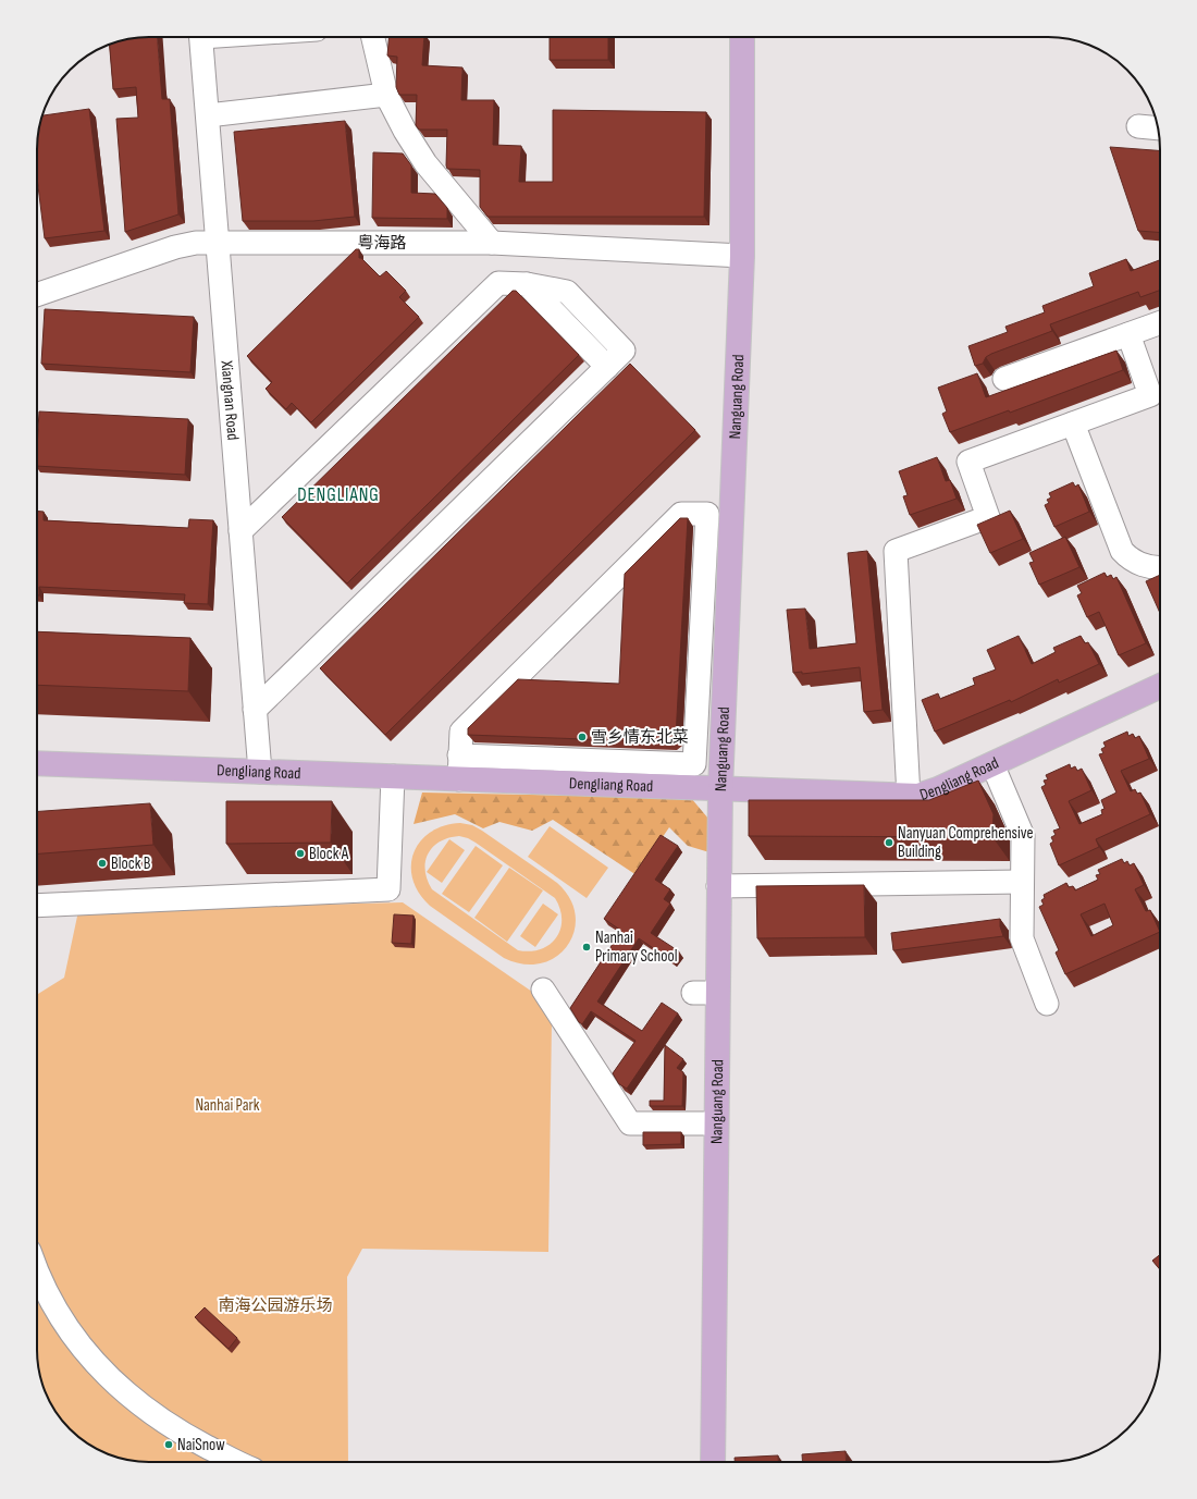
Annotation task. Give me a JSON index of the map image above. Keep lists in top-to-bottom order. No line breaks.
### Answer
{"streets":{"main road":["Nanguang Road","Dengliang Road"],"street":["粤海路","Xiangnan Road"]},"crossings":[["粤海路","Nanguang Road"],["粤海路","Xiangnan Road"],["Nanguang Road","Dengliang Road"],["Xiangnan Road","Dengliang Road"]],"districts":["DENGLIANG"],"parks":["Nanhai Park","南海公园游乐场"],"places":["雪乡情东北菜","Nanyuan Comprehensive Building","Block A","Block B","Nanhai Primary School","NaiSnow"]}
